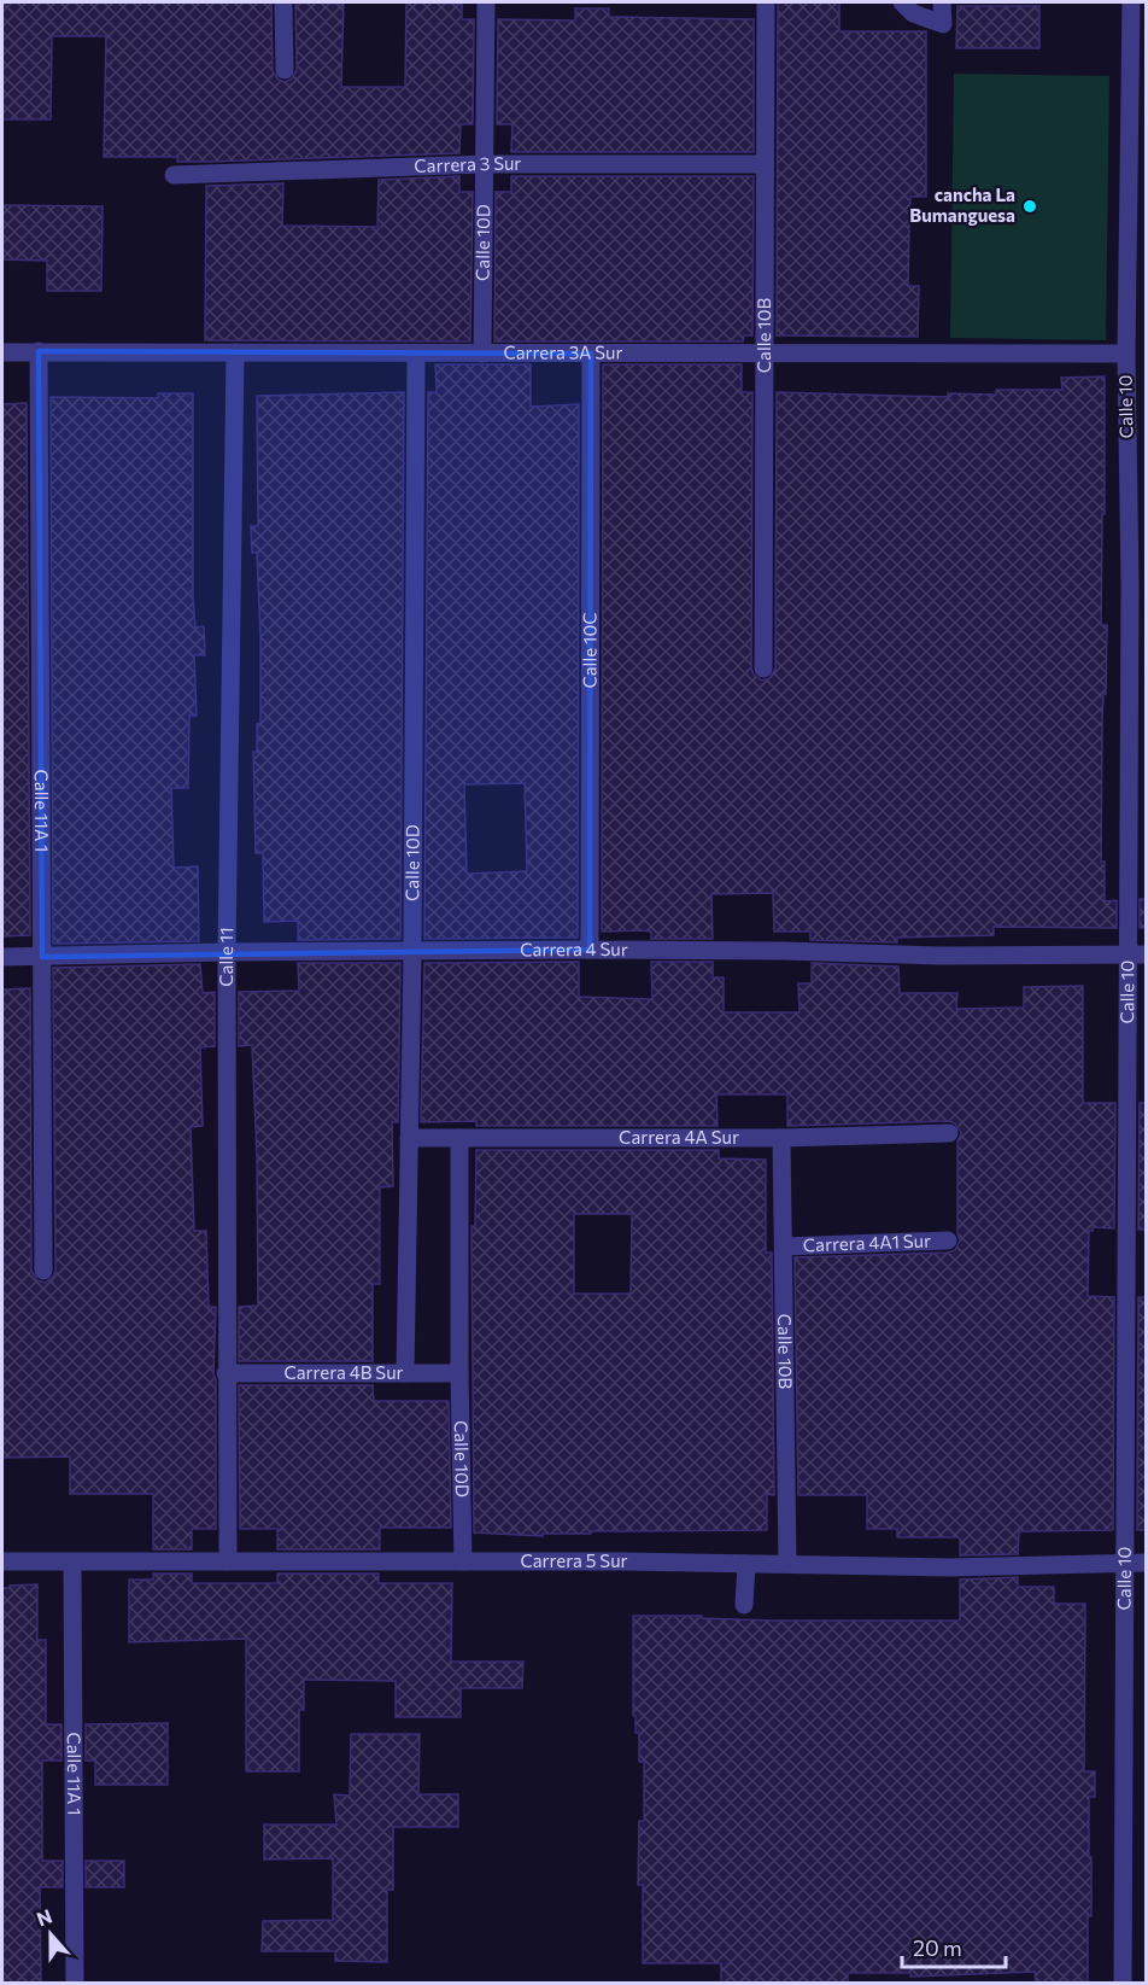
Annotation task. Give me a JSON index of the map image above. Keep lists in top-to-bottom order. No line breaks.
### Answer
{"streets":{"street":["Carrera 3 Sur","Calle 10D","Calle 10B","Carrera 3A Sur","Calle 10","Calle 10C","Calle 11A 1","Carrera 4 Sur","Calle 11","Carrera 4A Sur","Carrera 4A1 Sur","Carrera 4B Sur","Carrera 5 Sur"]},"crossings":[["Carrera 3 Sur","Calle 10D"],["Carrera 3 Sur","Calle 10B"],["Calle 10D","Carrera 3A Sur"],["Calle 10D","Carrera 4 Sur"],["Calle 10D","Carrera 4A Sur"],["Calle 10D","Carrera 4B Sur"],["Calle 10D","Carrera 5 Sur"],["Calle 10B","Carrera 3A Sur"],["Calle 10B","Carrera 4A Sur"],["Calle 10B","Carrera 4A1 Sur"],["Calle 10B","Carrera 5 Sur"],["Carrera 3A Sur","Calle 10"],["Carrera 3A Sur","Calle 10C"],["Carrera 3A Sur","Calle 11A 1"],["Carrera 3A Sur","Calle 11"],["Calle 10","Carrera 4 Sur"],["Calle 10","Carrera 5 Sur"],["Calle 10C","Carrera 4 Sur"],["Calle 11A 1","Carrera 4 Sur"],["Calle 11A 1","Carrera 5 Sur"],["Carrera 4 Sur","Calle 11"],["Calle 11","Carrera 4B Sur"],["Calle 11","Carrera 5 Sur"]],"places":["cancha La Bumanguesa"],"scale_bar":"20 m","north":"top"}
